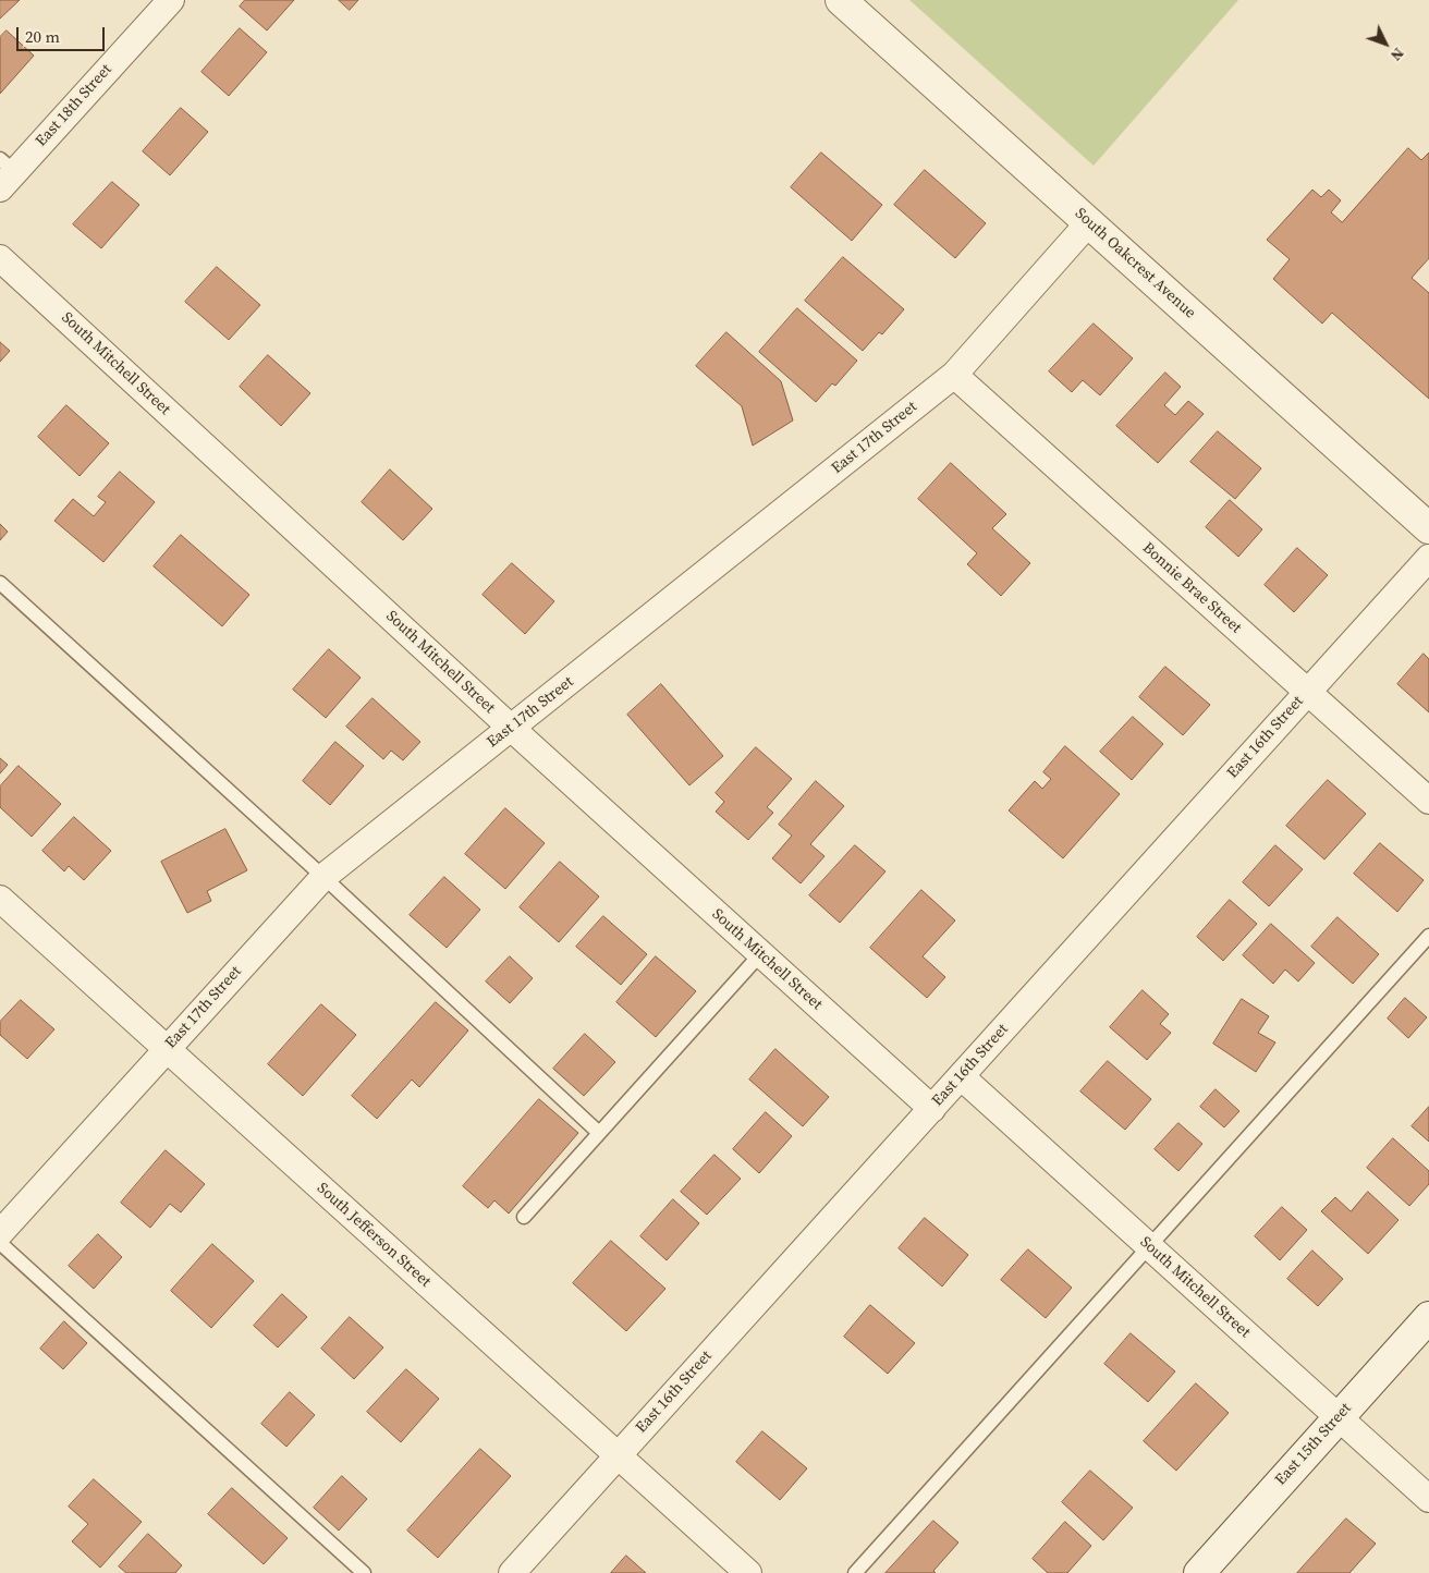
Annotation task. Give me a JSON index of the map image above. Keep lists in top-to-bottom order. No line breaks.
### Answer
{"streets":{"street":["East 18th Street","South Oakcrest Avenue","South Mitchell Street","East 17th Street","Bonnie Brae Street","East 16th Street","South Jefferson Street","East 15th Street"]},"crossings":[["South Oakcrest Avenue","East 17th Street"],["South Mitchell Street","East 17th Street"],["South Mitchell Street","East 16th Street"],["South Mitchell Street","East 15th Street"],["East 17th Street","Bonnie Brae Street"],["East 17th Street","South Jefferson Street"],["Bonnie Brae Street","East 16th Street"],["East 16th Street","South Jefferson Street"]],"scale_bar":"20 m","north":"bottom right"}
